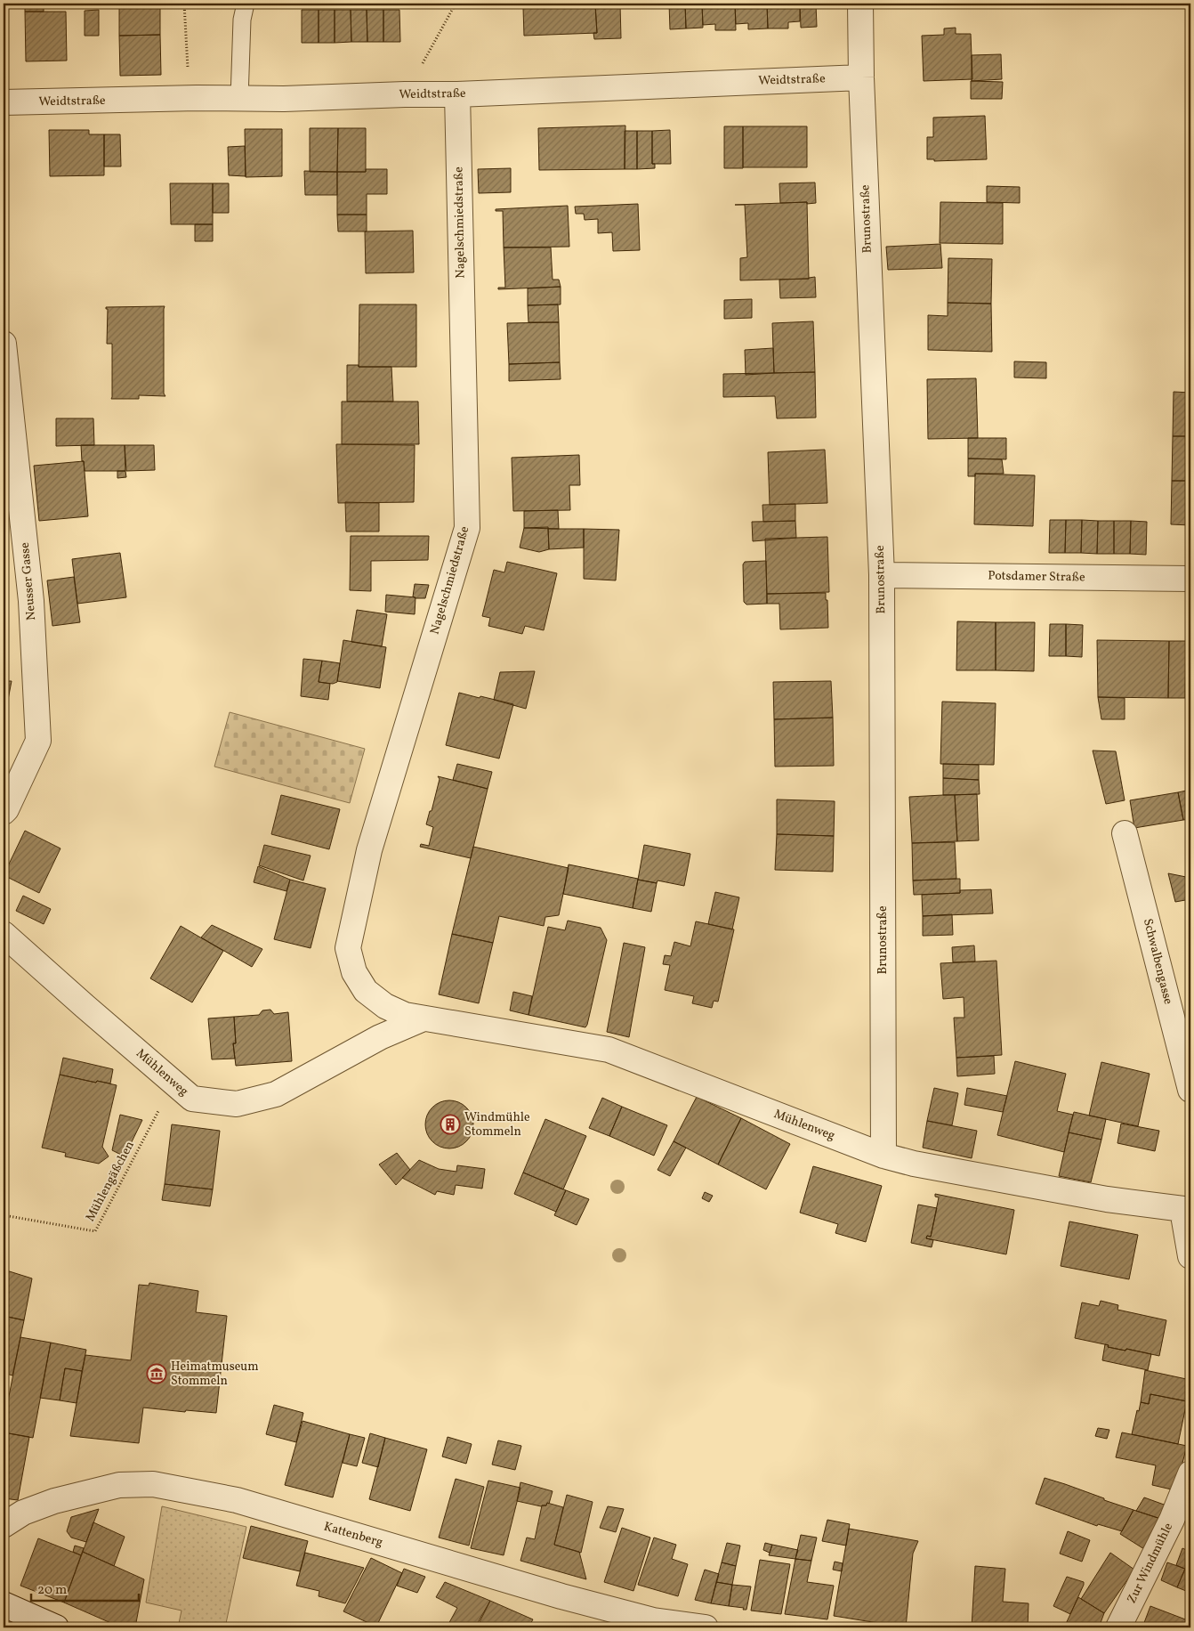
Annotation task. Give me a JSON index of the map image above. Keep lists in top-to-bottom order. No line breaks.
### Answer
{"streets":{"street":["Weidtstraße","Brunostraße","Nagelschmiedstraße","Potsdamer Straße","Neusser Gasse","Schwalbengasse","Mühlenweg","Kattenberg","Zur Windmühle"],"path":["Mühlengäßchen"]},"crossings":[["Weidtstraße","Brunostraße"],["Weidtstraße","Nagelschmiedstraße"],["Brunostraße","Potsdamer Straße"],["Brunostraße","Mühlenweg"],["Nagelschmiedstraße","Mühlenweg"],["Mühlenweg","Mühlengäßchen"]],"places":{"building":["Windmühle Stommeln"],"museum":["Heimatmuseum Stommeln"]},"scale_bar":"20 m"}
